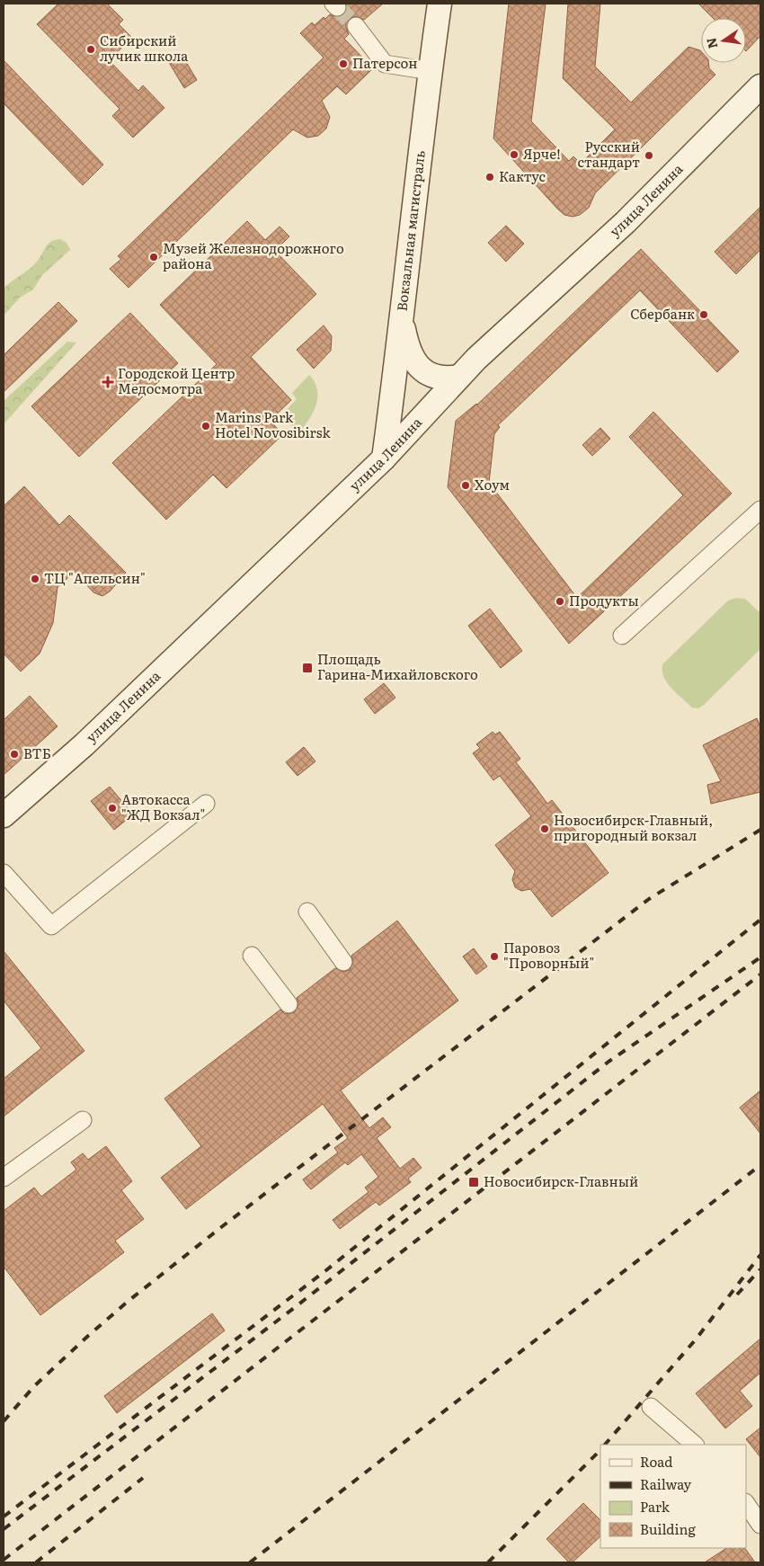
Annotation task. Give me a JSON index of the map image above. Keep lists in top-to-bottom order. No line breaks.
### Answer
{"streets":{"main road":["улица Ленина","Вокзальная магистраль"]},"crossings":[["улица Ленина","Вокзальная магистраль"]],"places":{"other":["Сибирский лучик школа","Патерсон","Ярче!","Русский стандарт","Кактус","Музей Железнодорожного района","Сбербанк","Marins Park Hotel Novosibirsk","Хоум","ТЦ \"Апельсин\"","Продукты","ВТБ","Автокасса \"ЖД Вокзал\"","Новосибирск-Главный, пригородный вокзал","Паровоз \"Проворный\""],"health":["Городской Центр Медосмотра"],"transit":["Площадь Гарина-Михайловского","Новосибирск-Главный"]},"legend":["Road","Railway","Park","Building"],"north":"left"}
